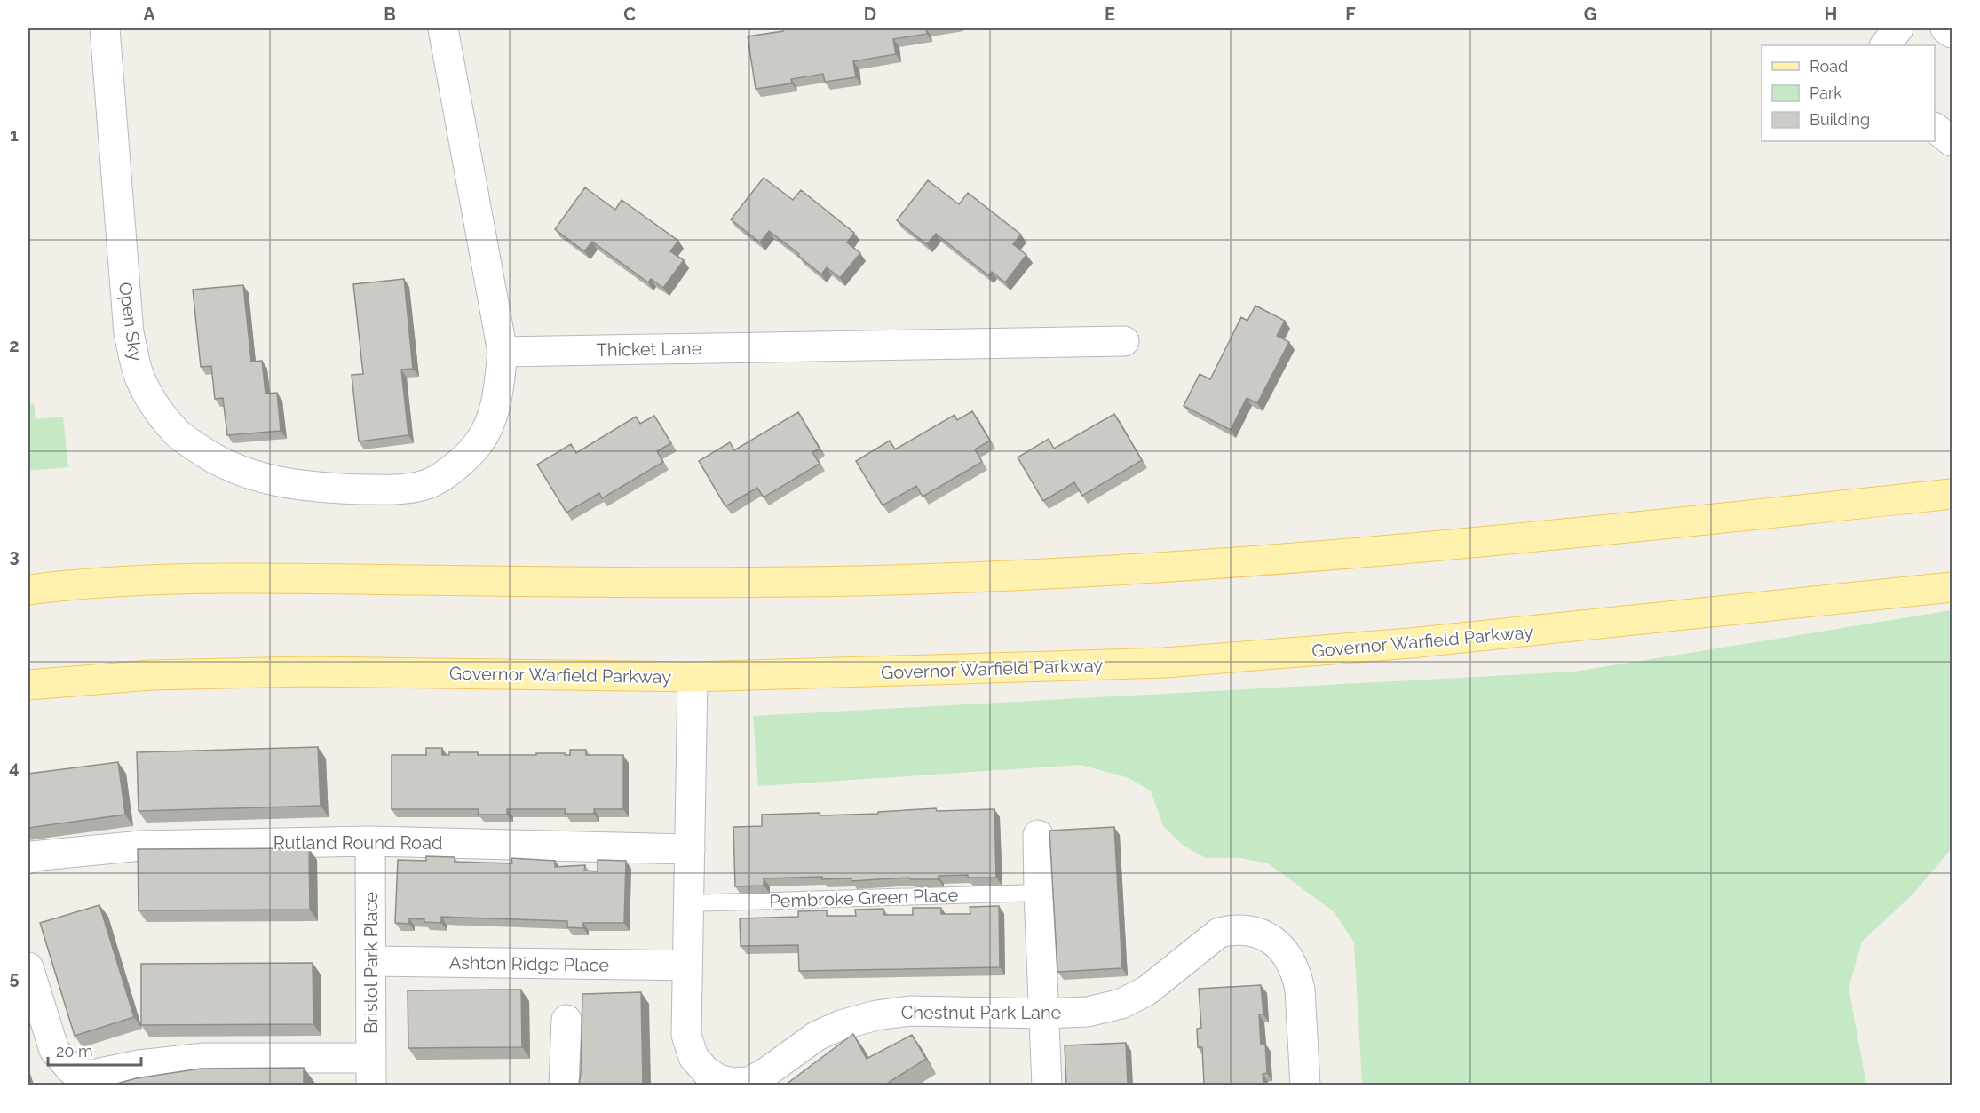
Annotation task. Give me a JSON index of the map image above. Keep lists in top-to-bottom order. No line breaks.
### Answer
{"streets":{"main road":["Governor Warfield Parkway"],"street":["Open Sky","Thicket Lane","Rutland Round Road","Bristol Park Place","Ashton Ridge Place","Chestnut Park Lane"],"lane":["Pembroke Green Place"]},"crossings":[["Open Sky","Thicket Lane"],["Governor Warfield Parkway","Chestnut Park Lane"],["Rutland Round Road","Bristol Park Place"],["Rutland Round Road","Chestnut Park Lane"],["Pembroke Green Place","Chestnut Park Lane"],["Bristol Park Place","Ashton Ridge Place"],["Ashton Ridge Place","Chestnut Park Lane"]],"legend":["Road","Park","Building"],"scale_bar":"20 m","grid":{"columns":["A","B","C","D","E","F","G","H"],"rows":["1","2","3","4","5"]}}
